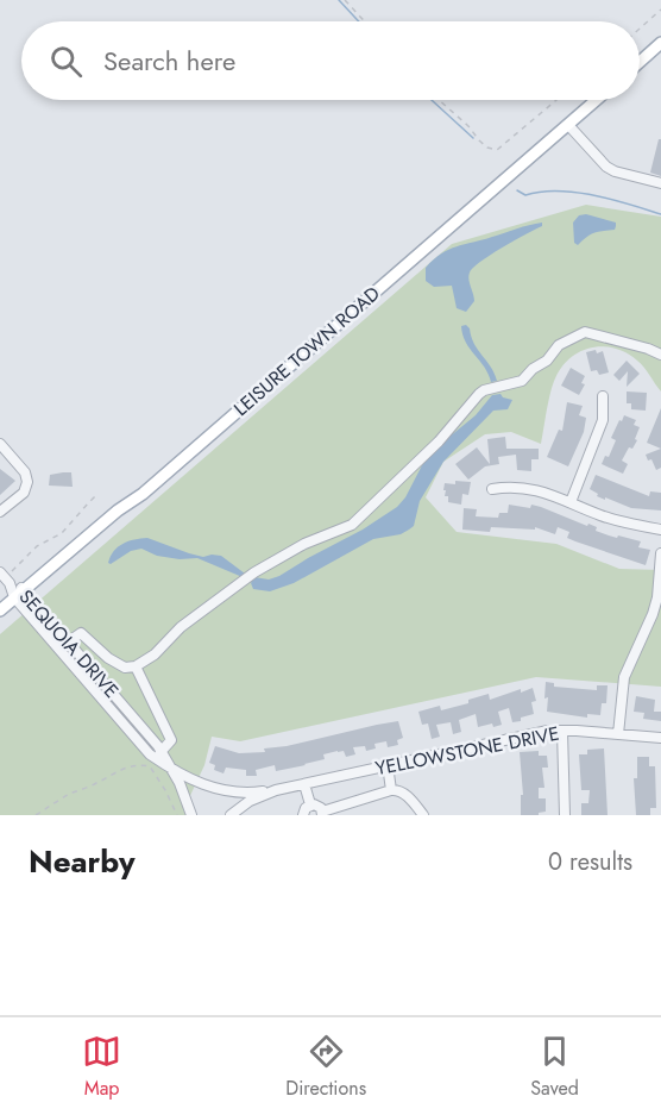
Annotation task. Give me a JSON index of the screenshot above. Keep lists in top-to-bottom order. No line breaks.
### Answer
{"streets":{"main road":["LEISURE TOWN ROAD"],"street":["SEQUOIA DRIVE","YELLOWSTONE DRIVE"]},"crossings":[["LEISURE TOWN ROAD","SEQUOIA DRIVE"],["SEQUOIA DRIVE","YELLOWSTONE DRIVE"]],"page":{"search":"Search here","heading":["Nearby","0 results"],"nav":["Map","Directions","Saved"]}}
